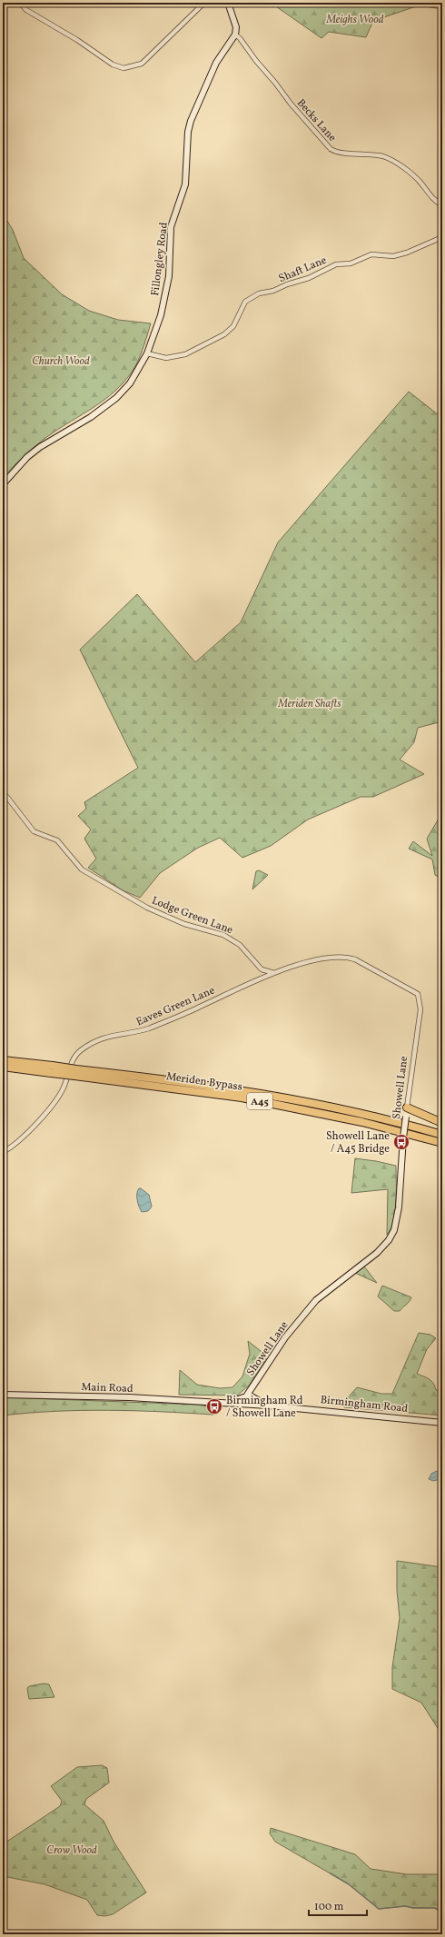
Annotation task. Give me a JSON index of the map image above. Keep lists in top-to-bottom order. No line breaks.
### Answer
{"streets":{"highway":["Meriden Bypass","A45"],"main road":["Fillongley Road","Showell Lane","Main Road","Birmingham Road"],"street":["Becks Lane","Shaft Lane","Lodge Green Lane","Eaves Green Lane"]},"crossings":[["Becks Lane","Fillongley Road"],["Fillongley Road","Shaft Lane"],["Eaves Green Lane","Showell Lane"],["Showell Lane","Main Road"],["Showell Lane","Birmingham Road"],["Main Road","Birmingham Road"]],"parks":["Meighs Wood","Church Wood","Meriden Shafts","Crow Wood"],"places":{"bus stop":["Showell Lane / A45 Bridge","Birmingham Rd / Showell Lane"]},"scale_bar":"100 m"}
